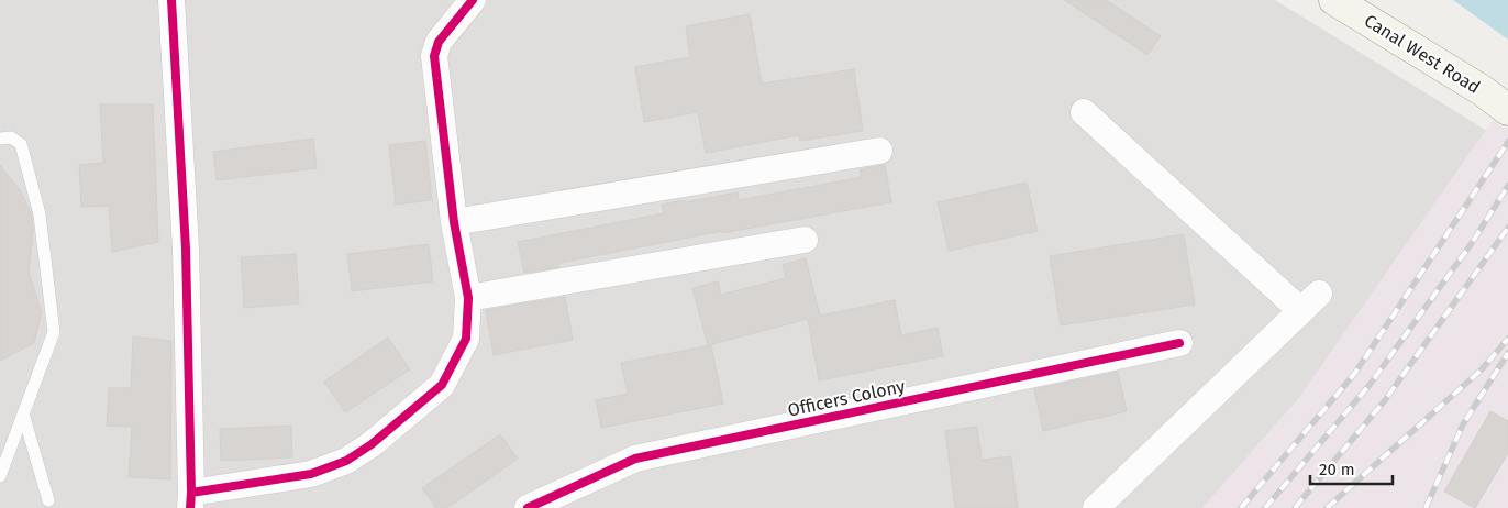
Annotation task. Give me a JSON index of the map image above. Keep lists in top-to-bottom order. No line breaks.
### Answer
{"streets":{"street":["Canal West Road","Officers Colony"]},"scale_bar":"20 m"}
